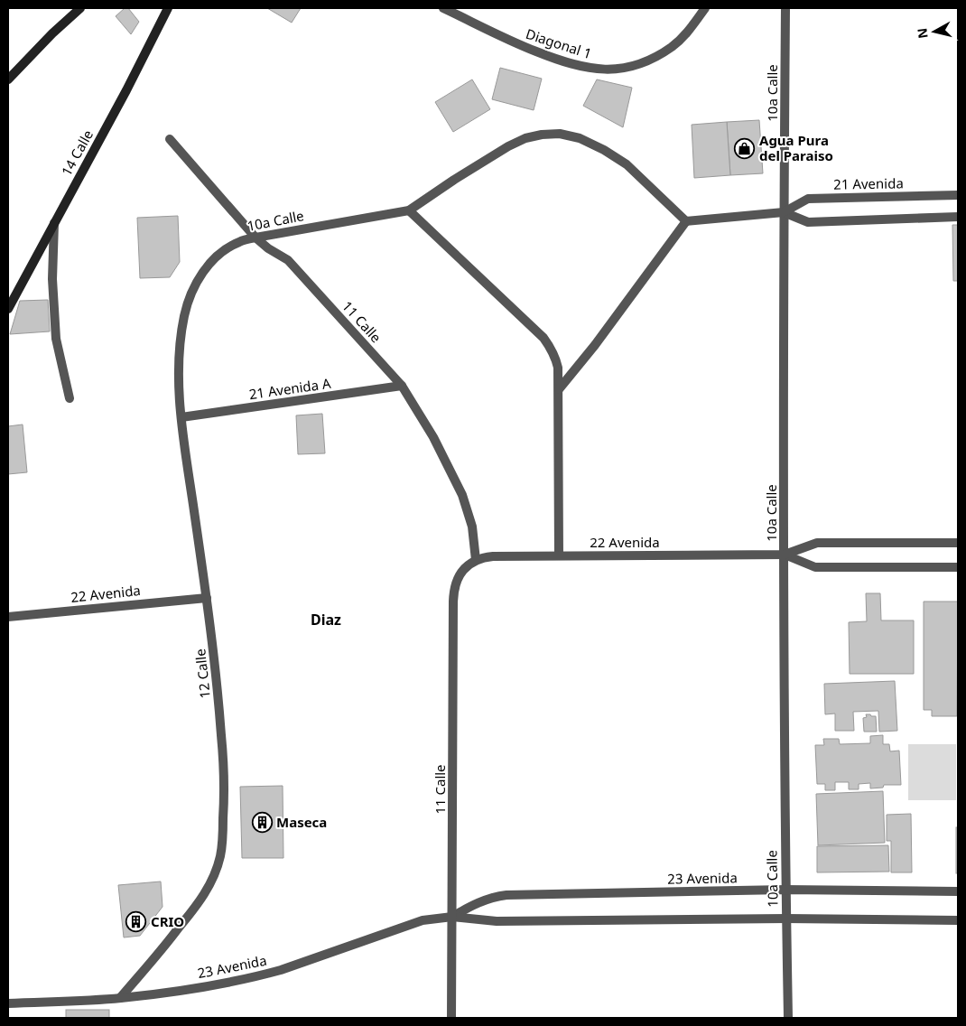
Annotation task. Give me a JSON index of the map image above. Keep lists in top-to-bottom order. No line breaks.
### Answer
{"streets":{"street":["Diagonal 1","10a Calle","14 Calle","21 Avenida","11 Calle","21 Avenida A","22 Avenida","12 Calle","23 Avenida"]},"crossings":[["10a Calle","21 Avenida"],["10a Calle","11 Calle"],["10a Calle","22 Avenida"],["10a Calle","12 Calle"],["10a Calle","23 Avenida"],["11 Calle","21 Avenida A"],["11 Calle","22 Avenida"],["11 Calle","23 Avenida"],["21 Avenida A","12 Calle"],["22 Avenida","12 Calle"],["12 Calle","23 Avenida"]],"districts":["Diaz"],"places":{"shop":["Agua Pura del Paraiso"],"building":["Maseca","CRIO"]},"north":"left"}
